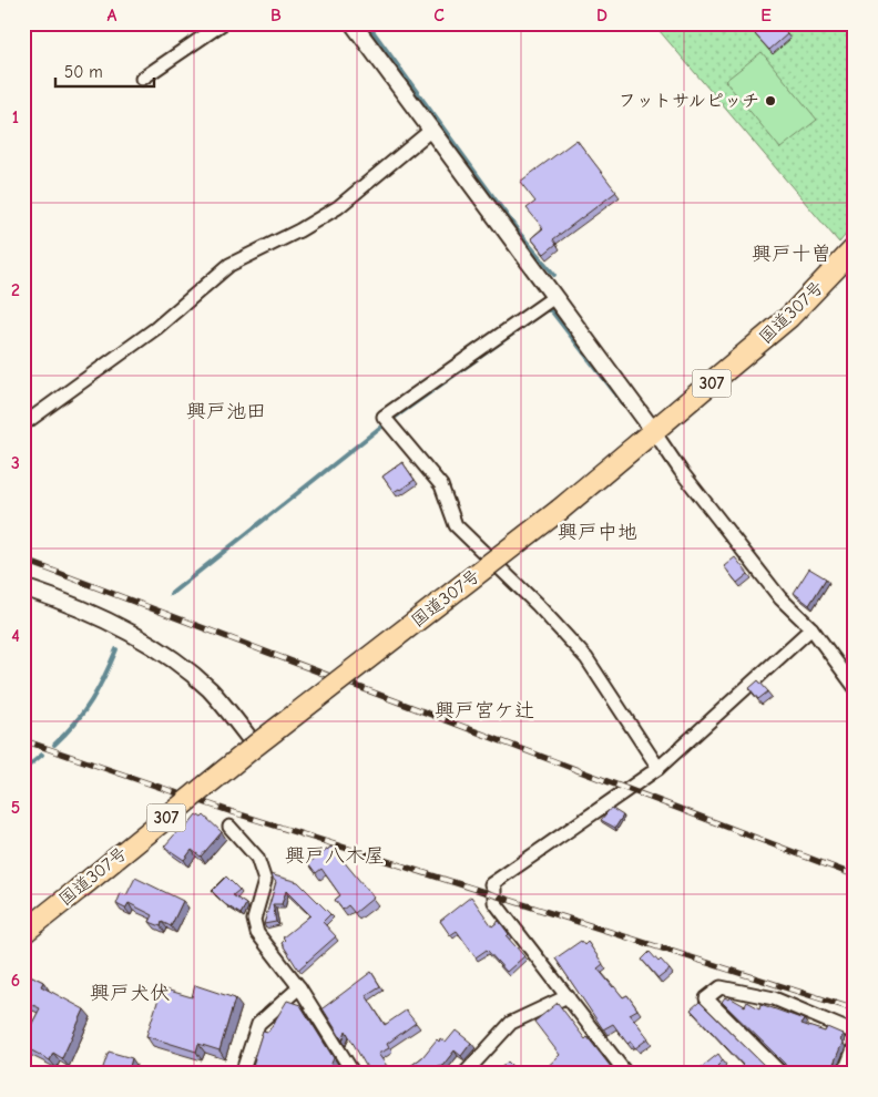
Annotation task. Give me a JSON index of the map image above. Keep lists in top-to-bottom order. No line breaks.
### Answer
{"streets":{"highway":["国道307号","307"]},"districts":["興戸十曽","興戸池田","興戸中地","興戸宮ケ辻","興戸八木屋","興戸犬伏"],"places":["フットサルピッチ"],"scale_bar":"50 m","grid":{"columns":["A","B","C","D","E"],"rows":["1","2","3","4","5","6"]}}
